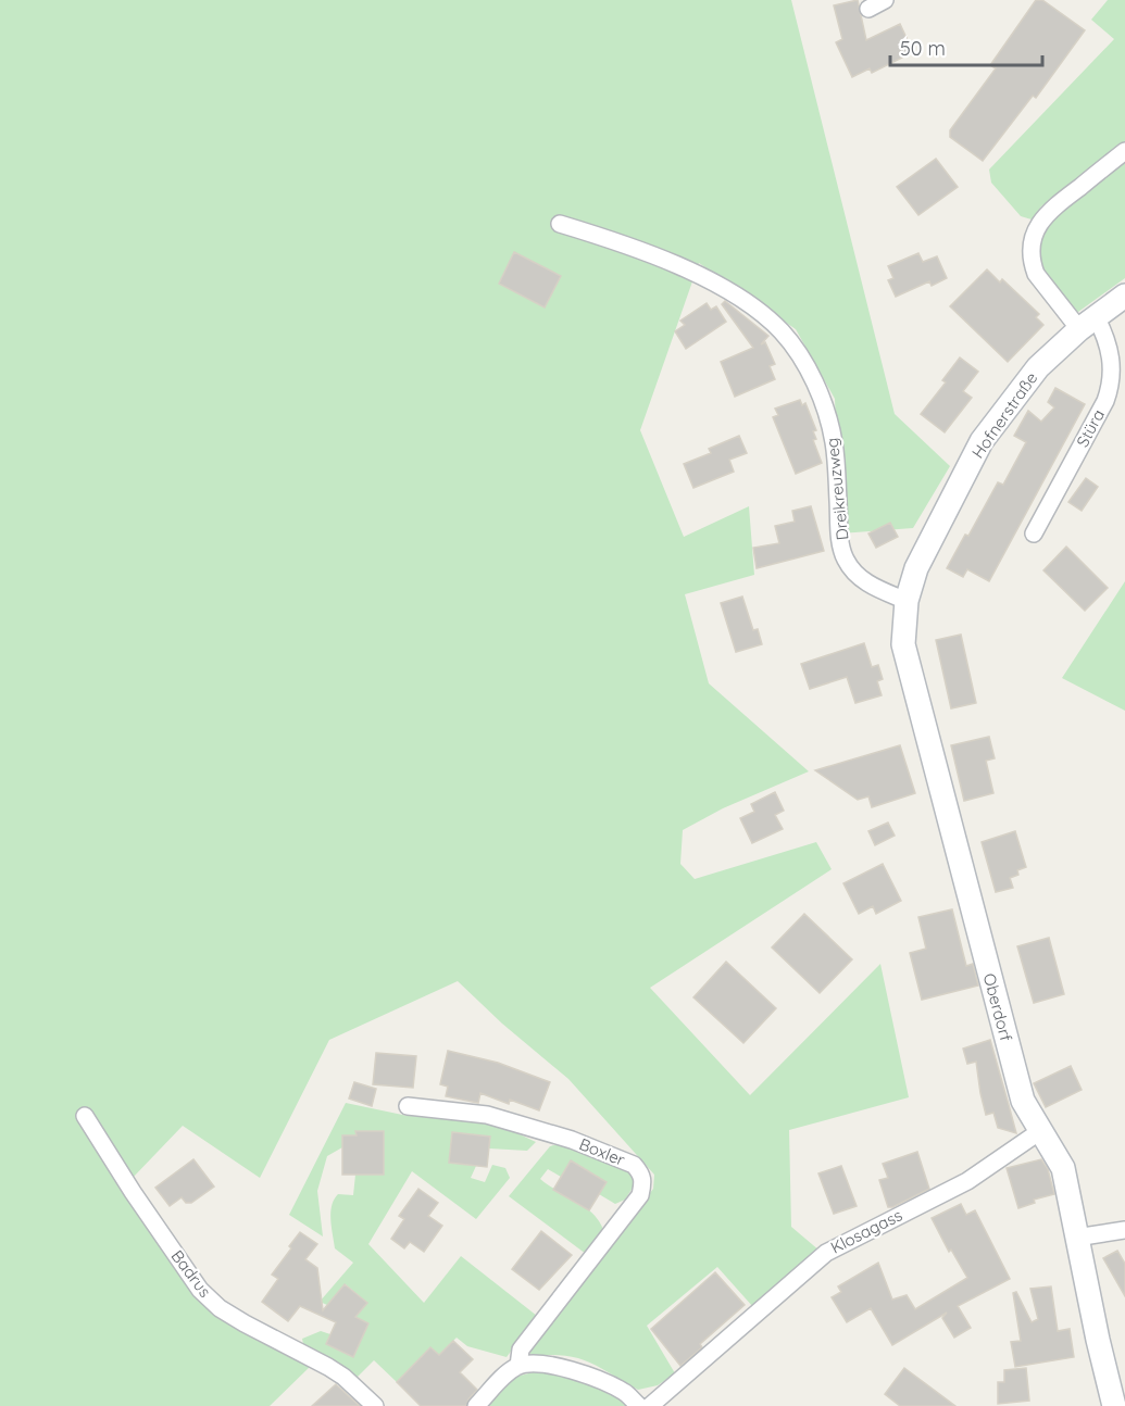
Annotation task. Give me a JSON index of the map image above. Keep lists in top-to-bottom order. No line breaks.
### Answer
{"streets":{"main road":["Hofnerstraße","Oberdorf"],"street":["Stüra","Dreikreuzweg","Boxler","Klosagass","Badrus"]},"crossings":[["Hofnerstraße","Stüra"],["Hofnerstraße","Dreikreuzweg"],["Hofnerstraße","Oberdorf"],["Dreikreuzweg","Oberdorf"],["Oberdorf","Klosagass"]],"scale_bar":"50 m"}
